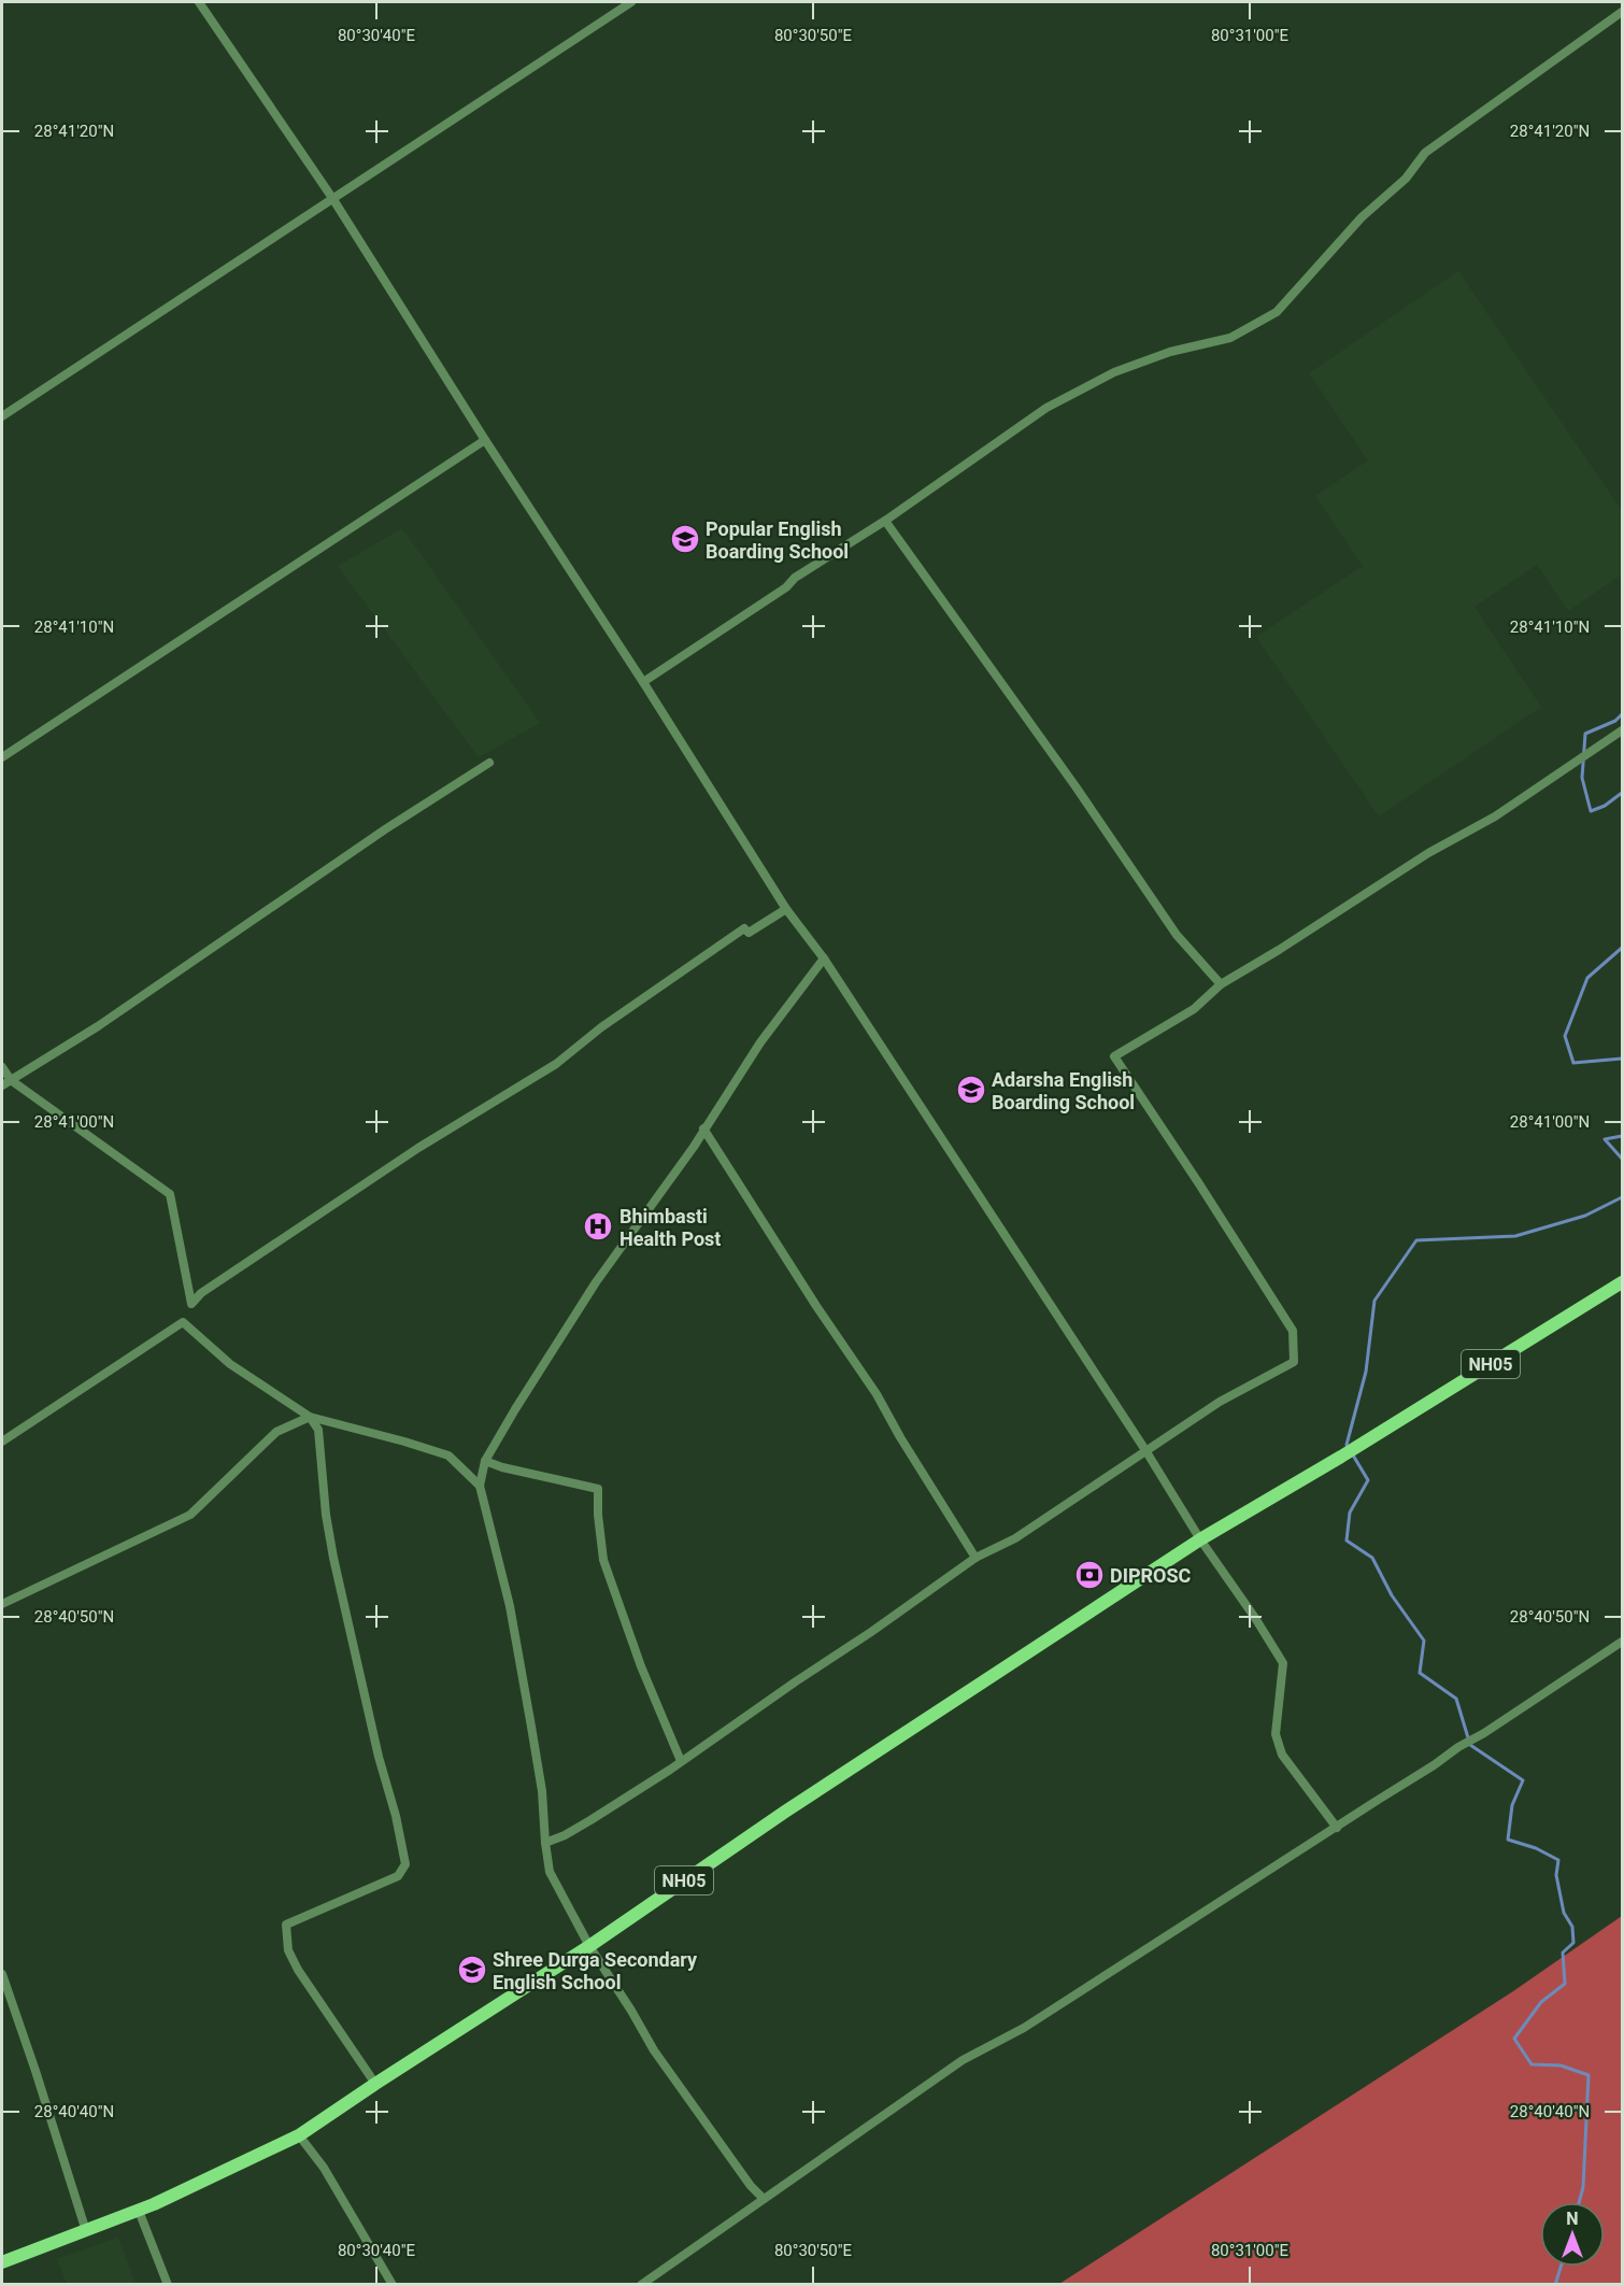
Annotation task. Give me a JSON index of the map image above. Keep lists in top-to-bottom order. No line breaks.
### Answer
{"streets":{"main road":["NH05"]},"places":{"school or university":["Popular English Boarding School","Adarsha English Boarding School","Shree Durga Secondary English School"],"hospital":["Bhimbasti Health Post"],"bank":["DIPROSC"]},"north":"top","coordinates":["80°30'40\"E","80°30'50\"E","80°31'00\"E","28°41'20\"N","28°41'10\"N","28°41'00\"N","28°40'50\"N","28°40'40\"N"]}
